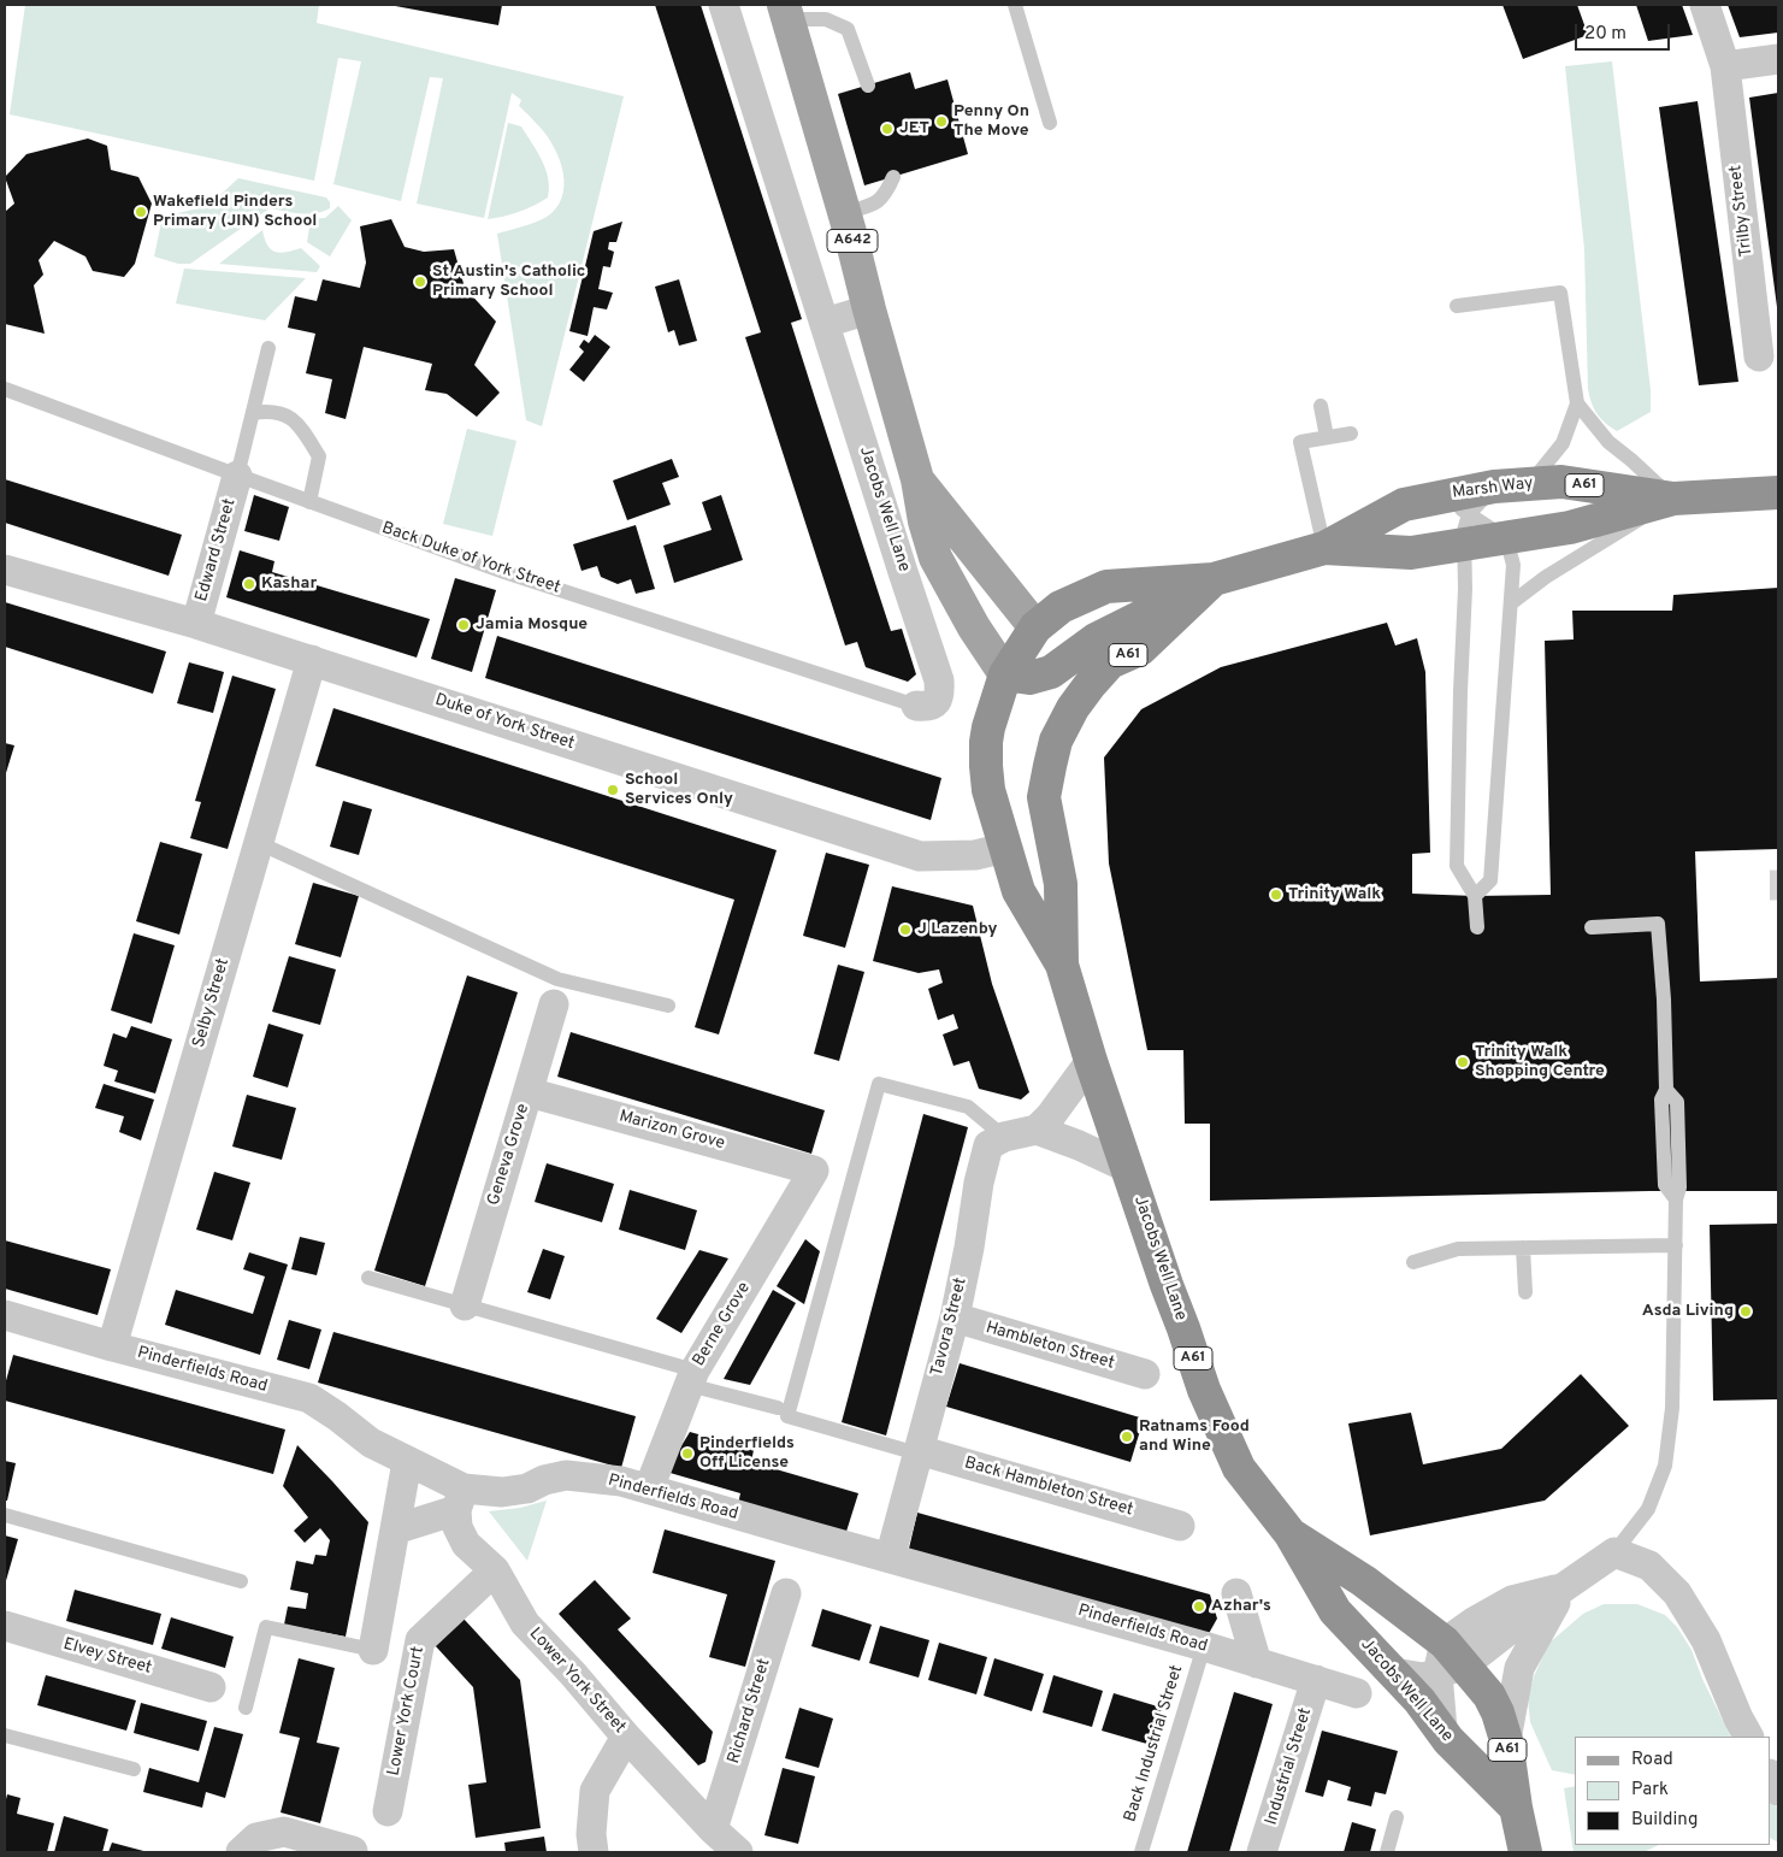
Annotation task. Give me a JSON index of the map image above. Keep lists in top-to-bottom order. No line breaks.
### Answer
{"streets":{"highway":["A61","Marsh Way","Jacobs Well Lane"],"main road":["A642"],"street":["Trilby Street","Edward Street","Duke of York Street","Selby Street","Marizon Grove","Geneva Grove","Berne Grove","Tavora Street","Hambleton Street","Pinderfields Road","Back Hambleton Street","Elvey Street","Lower York Street","Lower York Court","Richard Street","Industrial Street"],"lane":["Back Duke of York Street","Back Industrial Street"]},"crossings":[["A61","Jacobs Well Lane"],["Marsh Way","Jacobs Well Lane"],["Jacobs Well Lane","Back Duke of York Street"],["Jacobs Well Lane","Duke of York Street"],["Edward Street","Back Duke of York Street"],["Edward Street","Duke of York Street"],["Duke of York Street","Selby Street"],["Selby Street","Pinderfields Road"],["Marizon Grove","Geneva Grove"],["Marizon Grove","Berne Grove"],["Berne Grove","Pinderfields Road"],["Tavora Street","Hambleton Street"],["Tavora Street","Pinderfields Road"],["Tavora Street","Back Hambleton Street"],["Pinderfields Road","Lower York Street"],["Pinderfields Road","Back Industrial Street"],["Pinderfields Road","Industrial Street"],["Lower York Street","Lower York Court"],["Lower York Street","Richard Street"]],"places":["Penny On The Move","JET","Wakefield Pinders Primary (JIN) School","St Austin's Catholic Primary School","Kashar","Jamia Mosque","School Services Only","Trinity Walk","J Lazenby","Trinity Walk Shopping Centre","Asda Living","Ratnams Food and Wine","Pinderfields Off License","Azhar's"],"legend":["Road","Park","Building"],"scale_bar":"20 m"}
